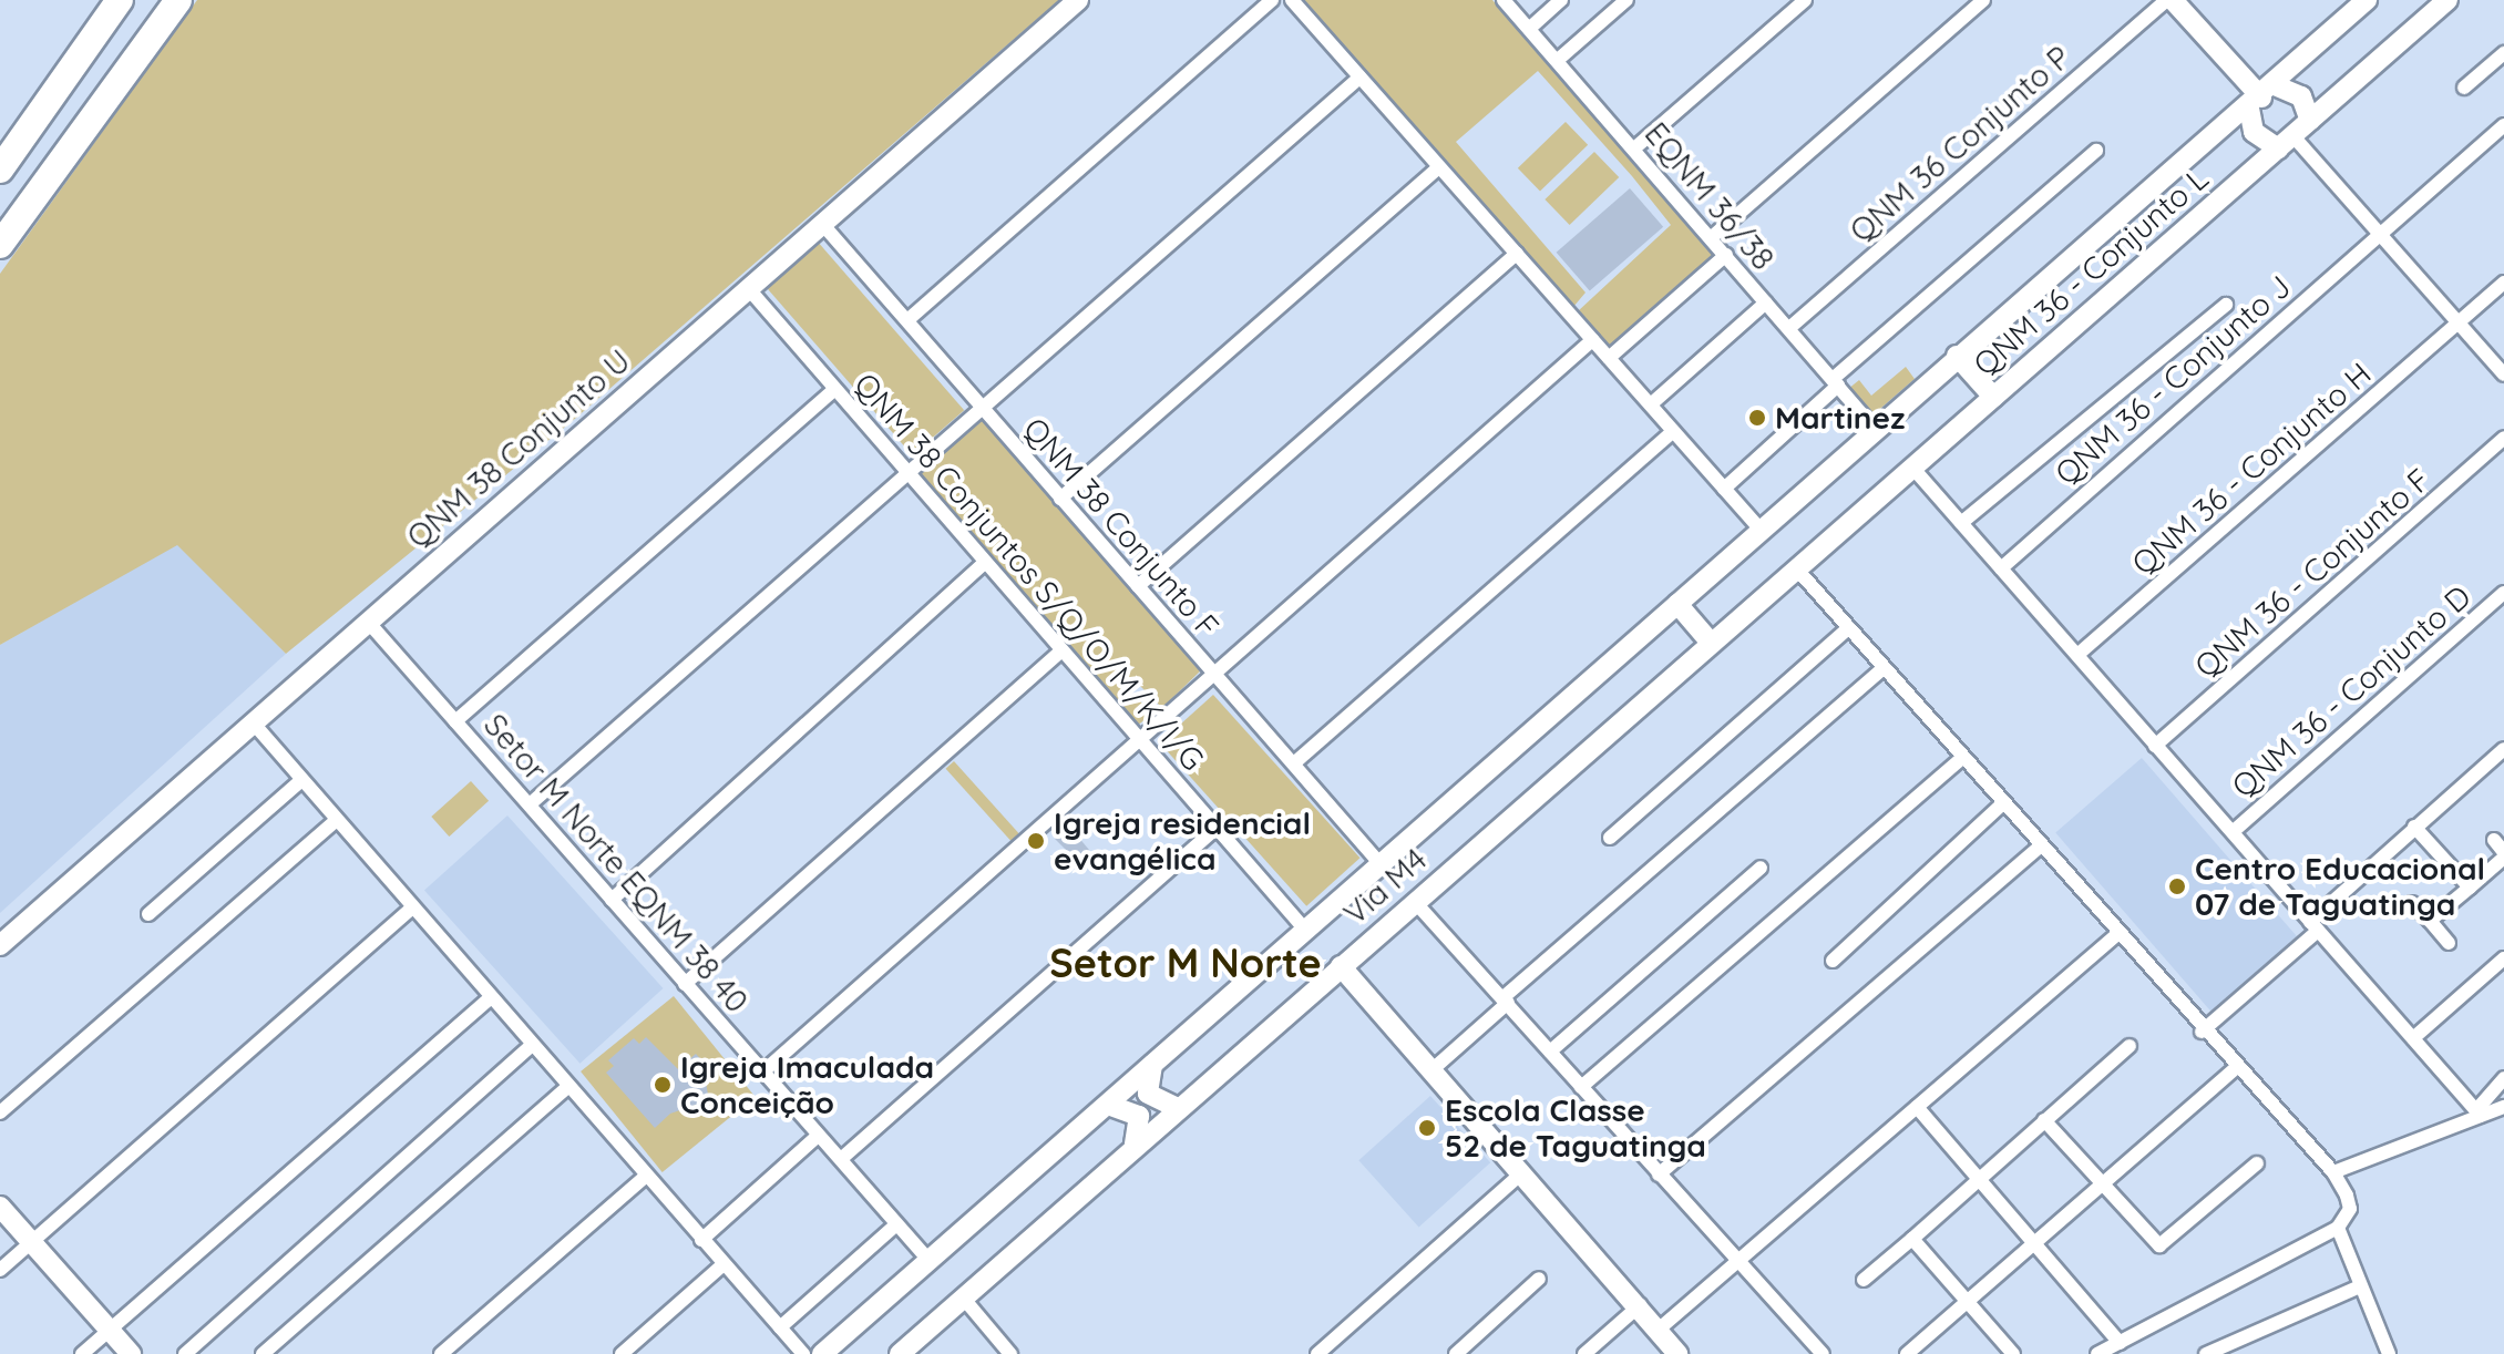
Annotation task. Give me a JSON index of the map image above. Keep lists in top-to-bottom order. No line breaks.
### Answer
{"streets":{"main road":["QNM 36 - Conjunto L","QNM 38 Conjunto U","Via M4"],"street":["QNM 36 Conjunto P","EQNM 36/38","QNM 36 - Conjunto J","QNM 36 - Conjunto H","QNM 38 Conjunto F","QNM 38 Conjuntos S/Q/O/M/K/I/G","QNM 36 - Conjunto F","QNM 36 - Conjunto D","Setor M Norte EQNM 38 40"]},"crossings":[["QNM 36 Conjunto P","EQNM 36/38"],["QNM 36 - Conjunto L","Via M4"],["QNM 38 Conjunto U","QNM 38 Conjunto F"],["QNM 38 Conjunto U","QNM 38 Conjuntos S/Q/O/M/K/I/G"],["QNM 38 Conjunto U","Setor M Norte EQNM 38 40"]],"districts":["Setor M Norte"],"places":["Martinez","Igreja residencial evangélica","Centro Educacional 07 de Taguatinga","Igreja Imaculada Conceição","Escola Classe 52 de Taguatinga"]}
